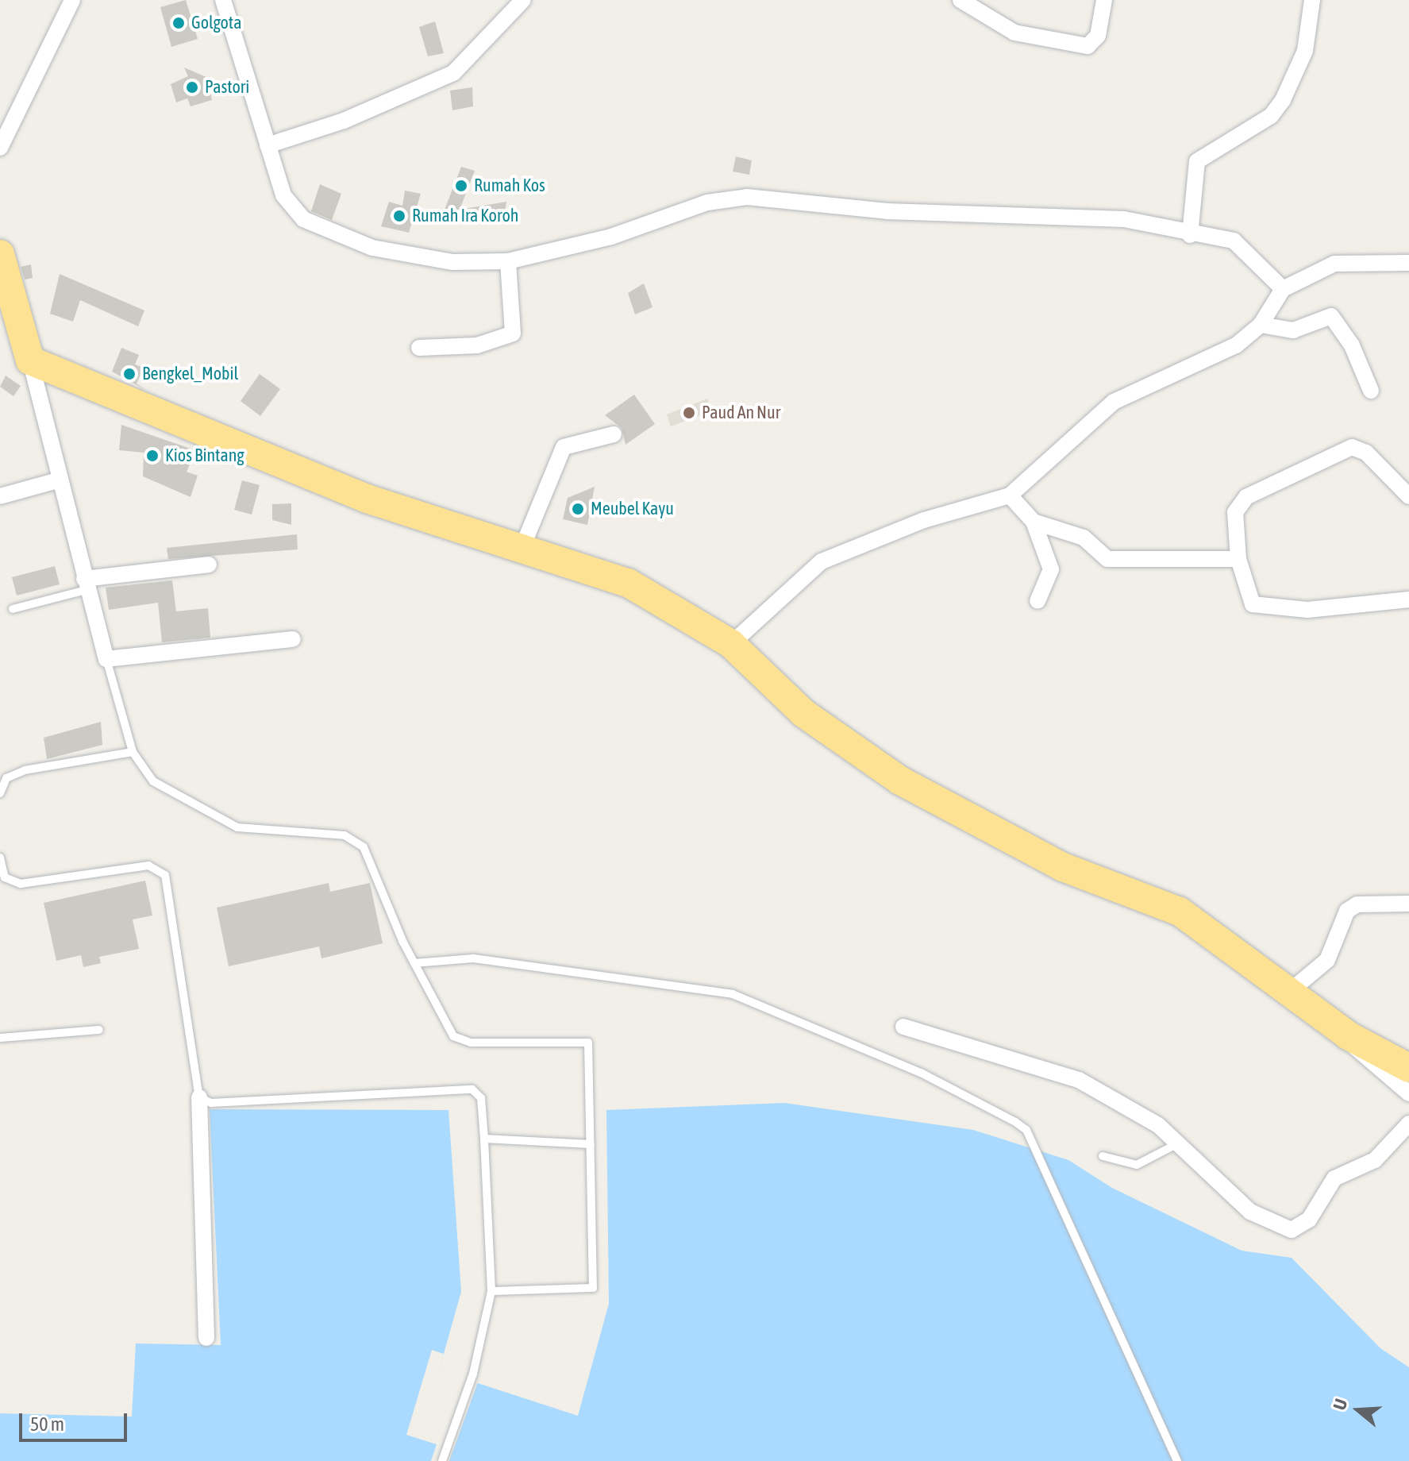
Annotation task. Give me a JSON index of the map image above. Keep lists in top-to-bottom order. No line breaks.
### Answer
{"places":["Golgota","Pastori","Rumah Kos","Rumah Ira Koroh","Bengkel_Mobil","Paud An Nur","Kios Bintang","Meubel Kayu"],"scale_bar":"50 m","north":"left"}
